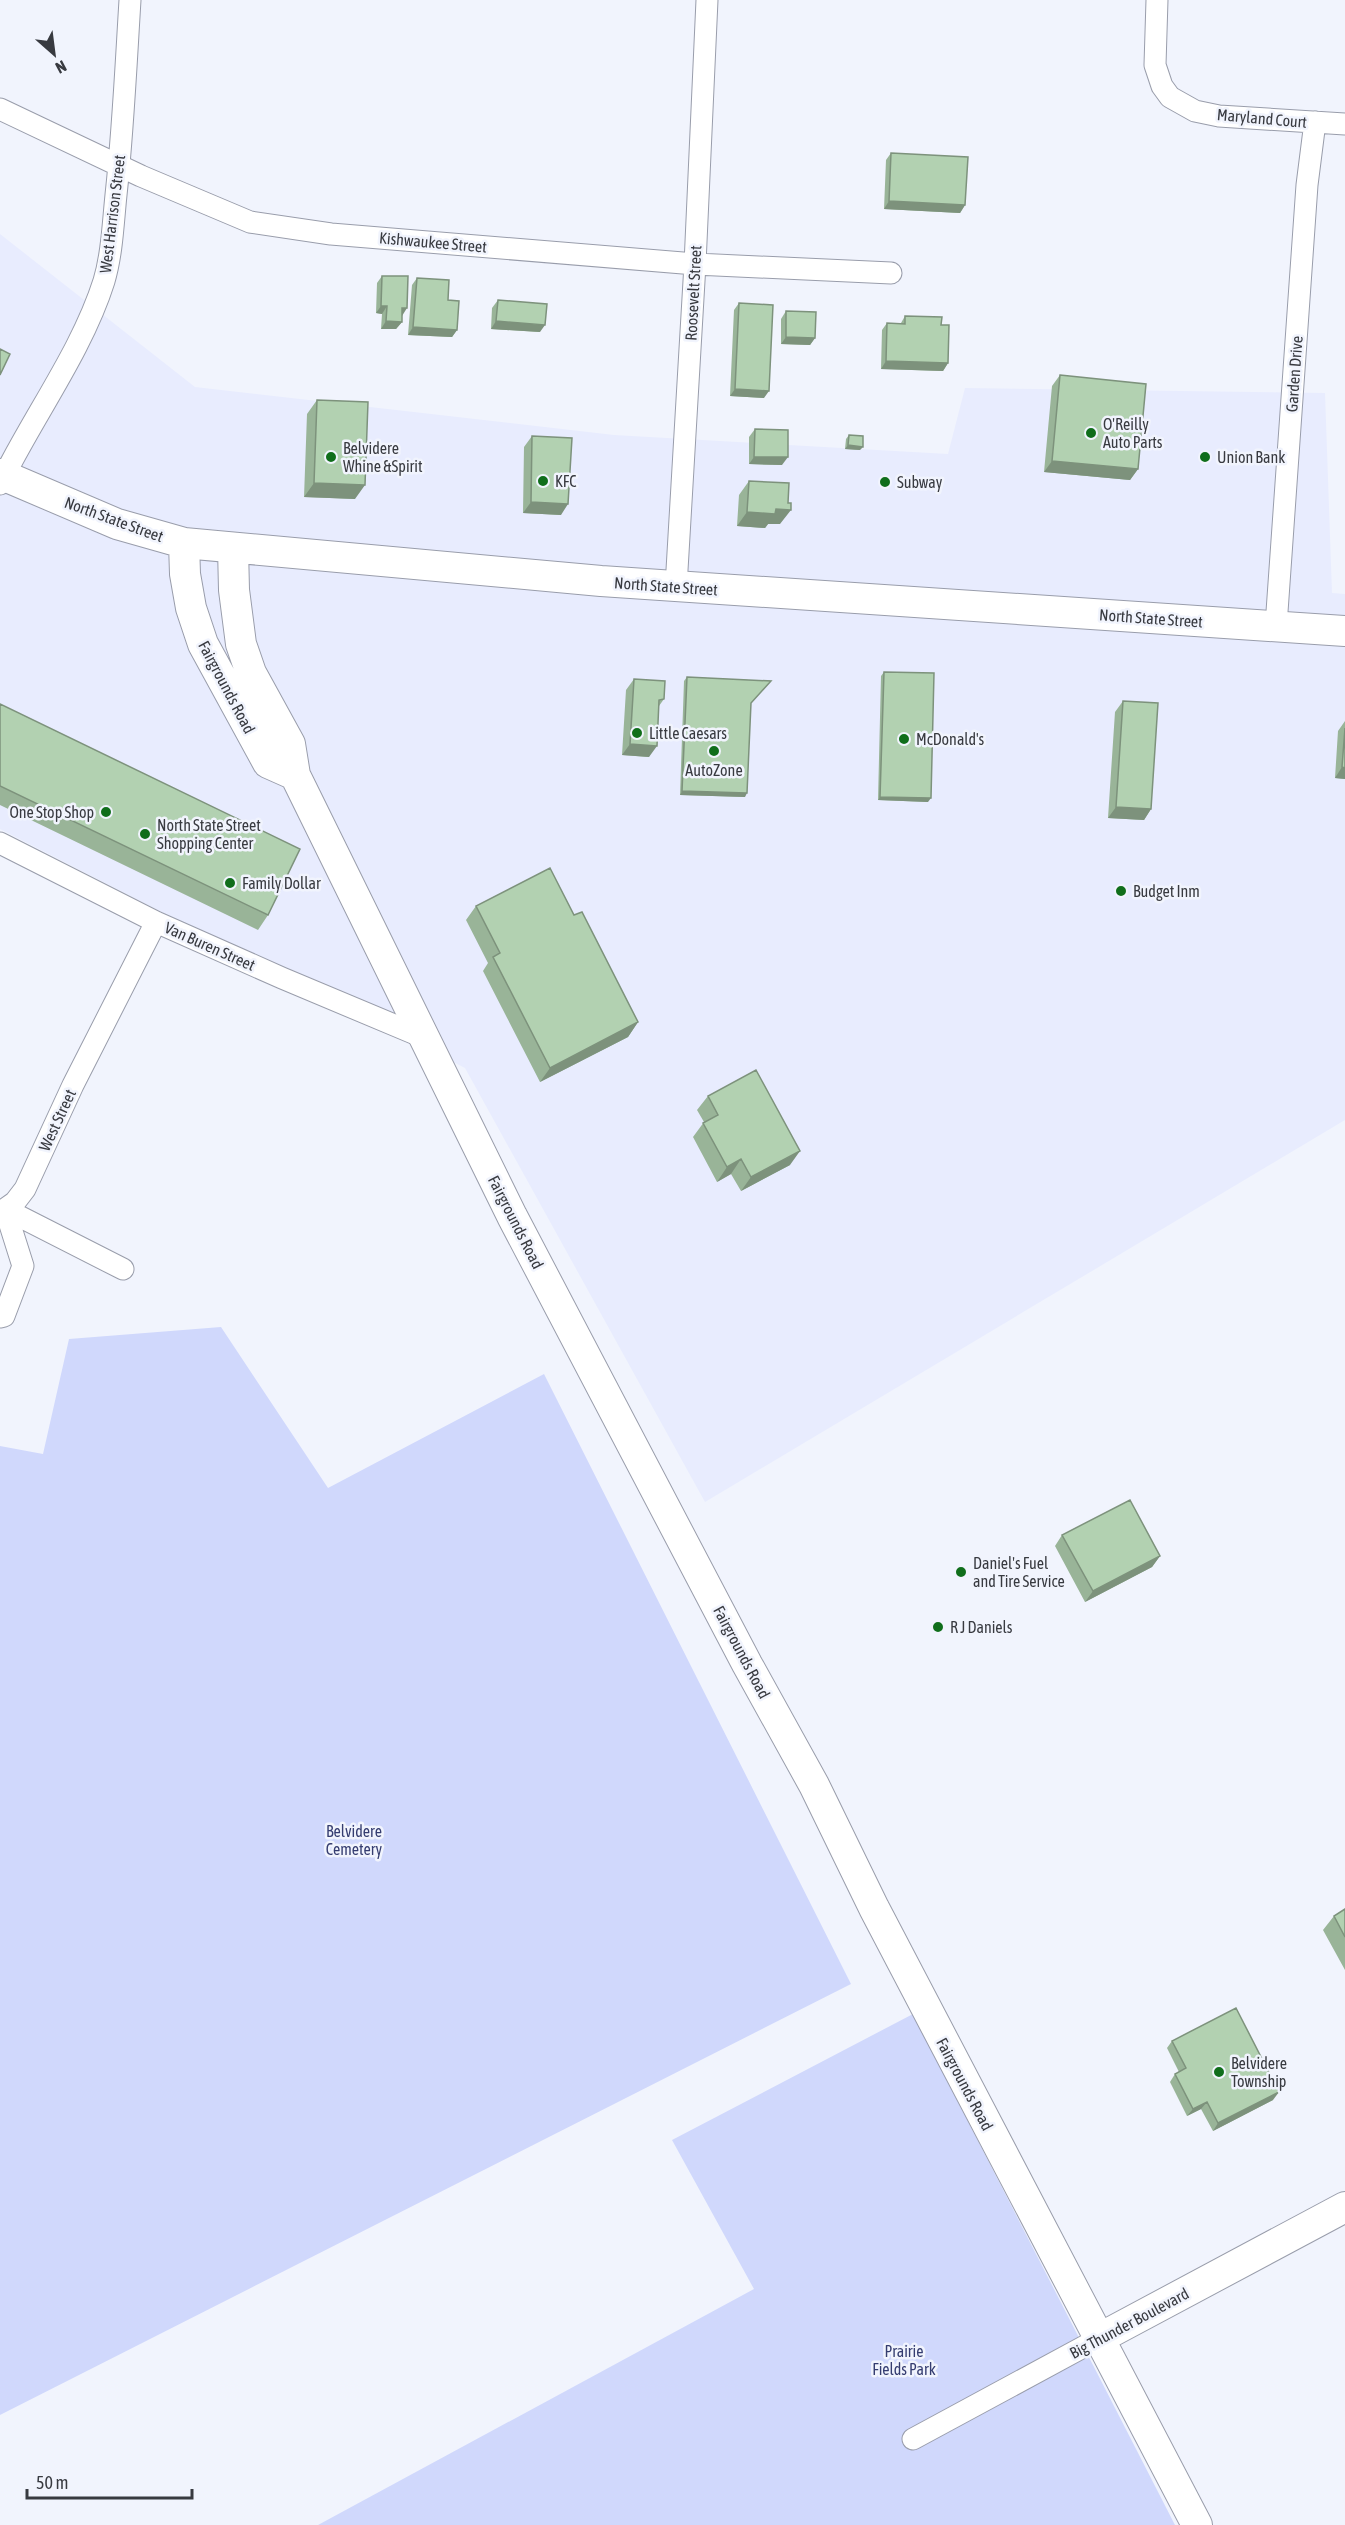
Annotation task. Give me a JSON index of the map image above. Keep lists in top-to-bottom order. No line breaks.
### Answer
{"streets":{"main road":["North State Street","Fairgrounds Road","Big Thunder Boulevard"],"street":["Maryland Court","West Harrison Street","Kishwaukee Street","Roosevelt Street","Garden Drive","Van Buren Street","West Street"]},"crossings":[["Maryland Court","Garden Drive"],["West Harrison Street","Kishwaukee Street"],["West Harrison Street","North State Street"],["Kishwaukee Street","Roosevelt Street"],["Roosevelt Street","North State Street"],["Garden Drive","North State Street"],["North State Street","Fairgrounds Road"],["Fairgrounds Road","Van Buren Street"],["Fairgrounds Road","Big Thunder Boulevard"],["Van Buren Street","West Street"]],"parks":["Belvidere Cemetery","Prairie Fields Park"],"places":["O'Reilly Auto Parts","Belvidere Whine &Spirit","Union Bank","KFC","Subway","Little Caesars","McDonald's","AutoZone","One Stop Shop","North State Street Shopping Center","Family Dollar","Budget Inm","Daniel's Fuel and Tire Service","R J Daniels","Belvidere Township"],"scale_bar":"50 m","north":"bottom right"}
